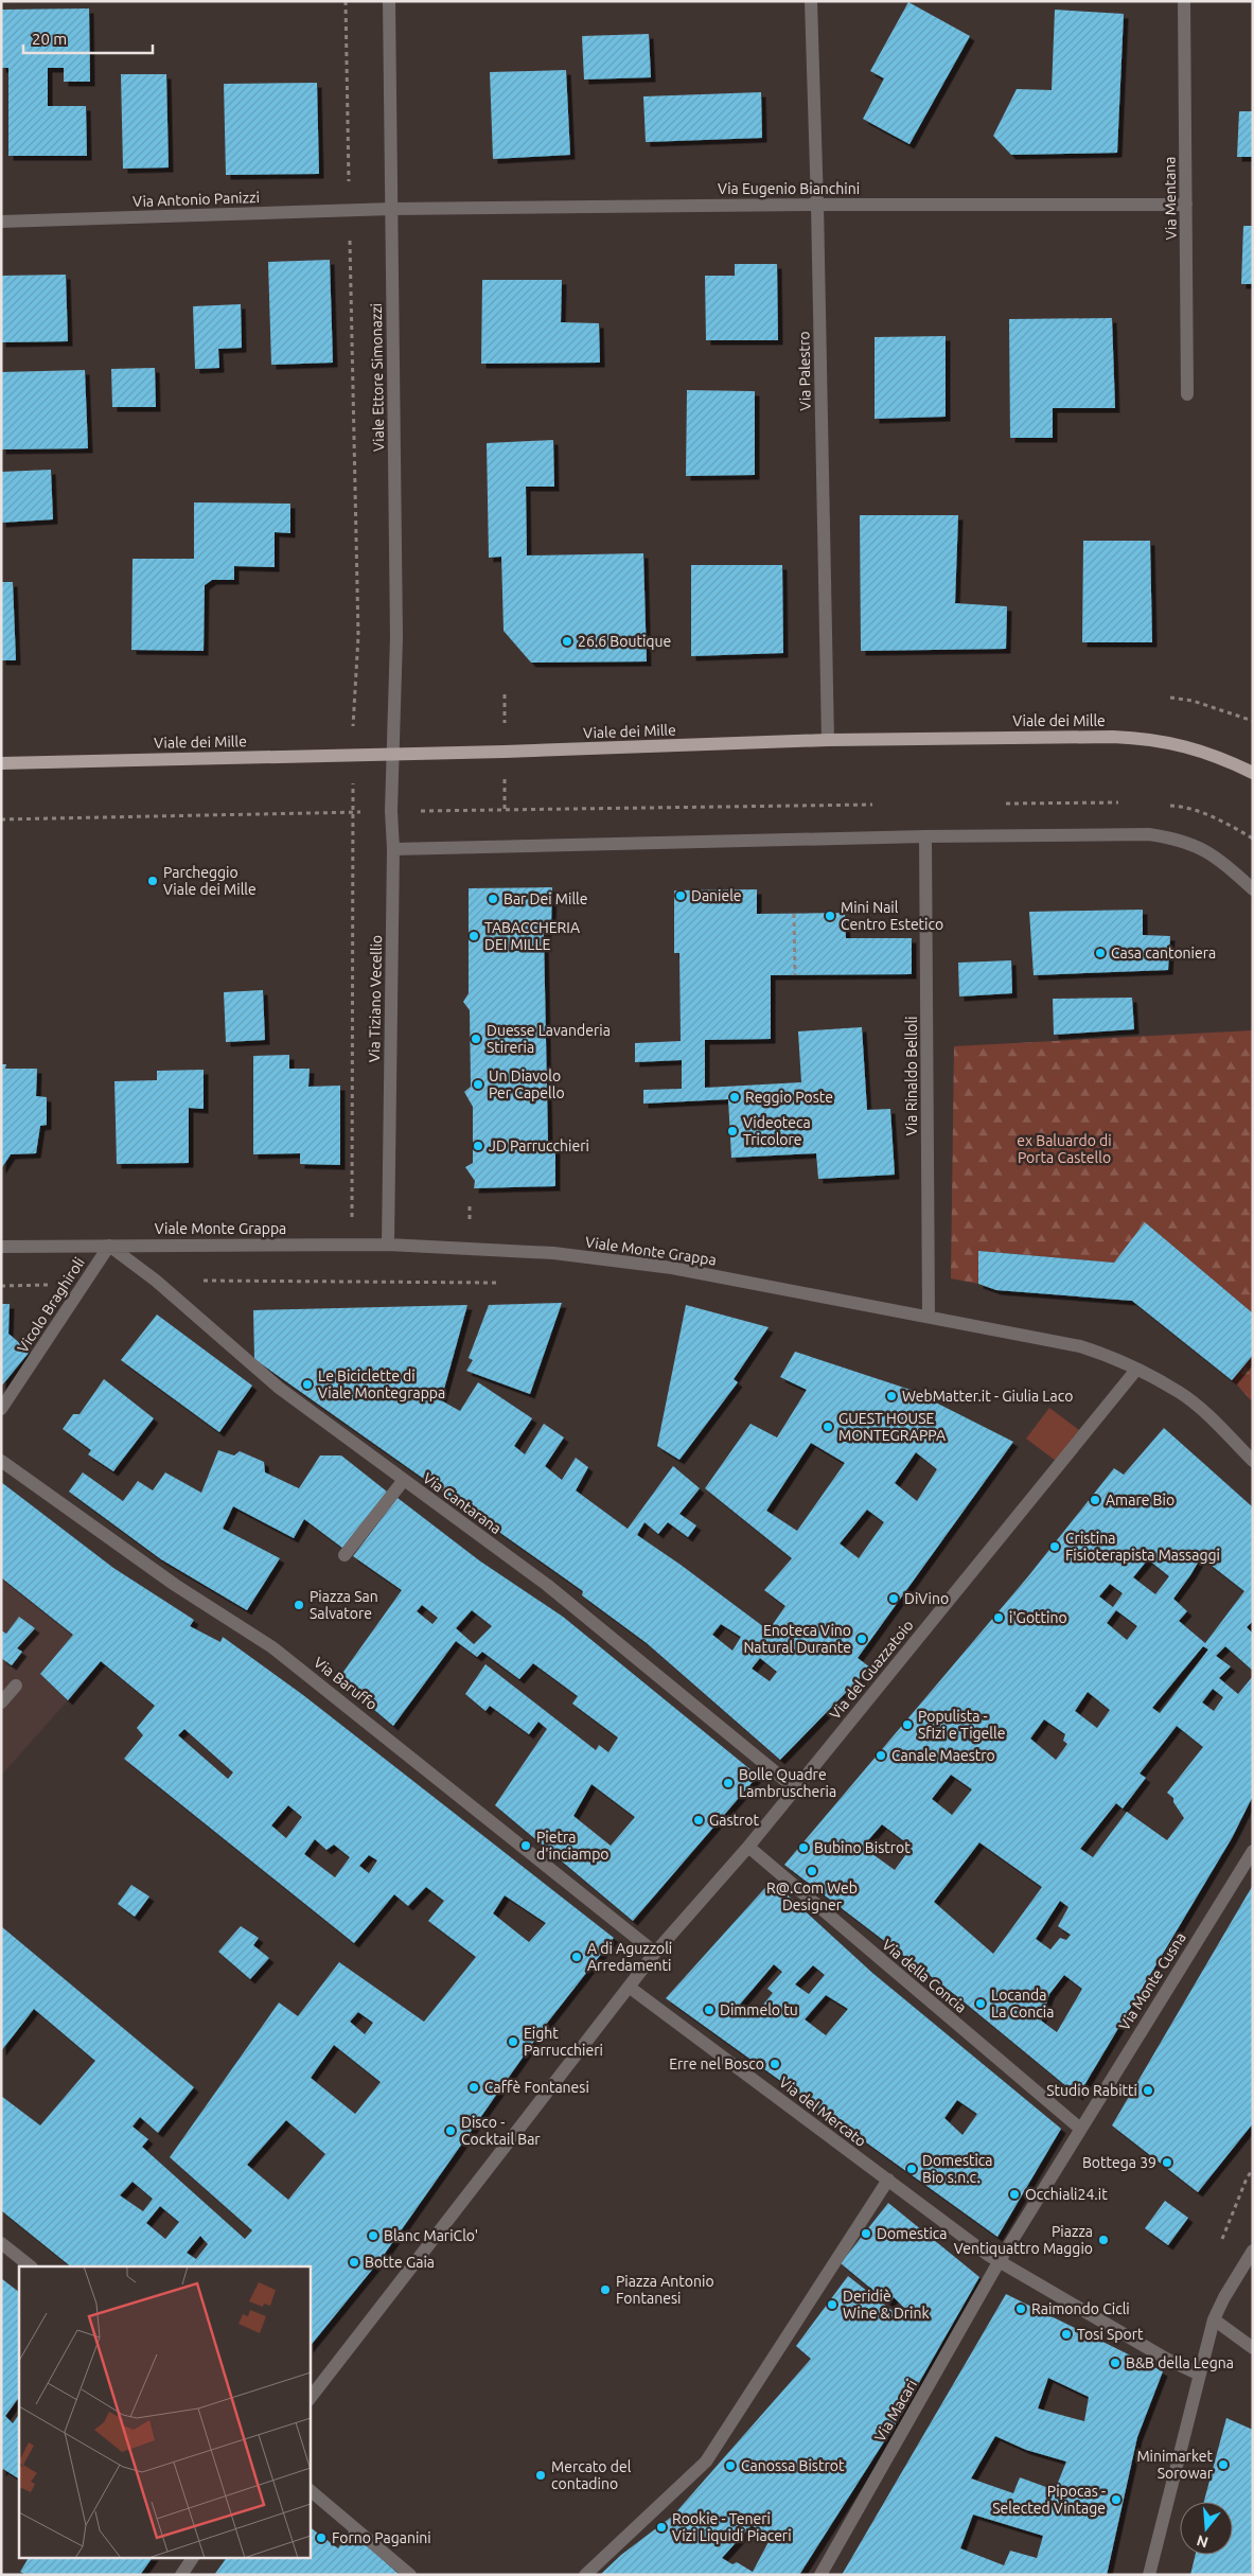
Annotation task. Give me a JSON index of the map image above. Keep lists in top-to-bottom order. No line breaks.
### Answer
{"streets":{"main road":["Viale dei Mille"],"street":["Via Eugenio Bianchini","Via Mentana","Via Antonio Panizzi","Via Palestro","Viale Ettore Simonazzi","Via Tiziano Vecellio","Via Rinaldo Belloli","Viale Monte Grappa","Vicolo Braghiroli","Via Cantarana","Via del Guazzatoio","Via Baruffo","Via della Concia","Via Monte Cusna","Via del Mercato","Via Macari"]},"crossings":[["Via Eugenio Bianchini","Via Mentana"],["Via Eugenio Bianchini","Via Antonio Panizzi"],["Via Eugenio Bianchini","Via Palestro"],["Via Eugenio Bianchini","Viale Ettore Simonazzi"],["Via Antonio Panizzi","Viale Ettore Simonazzi"],["Via Palestro","Viale dei Mille"],["Viale Ettore Simonazzi","Viale dei Mille"],["Viale Ettore Simonazzi","Via Tiziano Vecellio"],["Viale dei Mille","Via Tiziano Vecellio"],["Via Tiziano Vecellio","Viale Monte Grappa"],["Via Rinaldo Belloli","Viale Monte Grappa"],["Viale Monte Grappa","Vicolo Braghiroli"],["Viale Monte Grappa","Via Cantarana"],["Viale Monte Grappa","Via del Guazzatoio"],["Vicolo Braghiroli","Via Cantarana"],["Via Cantarana","Via del Guazzatoio"],["Via del Guazzatoio","Via Baruffo"],["Via del Guazzatoio","Via della Concia"],["Via del Guazzatoio","Via del Mercato"],["Via della Concia","Via Monte Cusna"],["Via Monte Cusna","Via del Mercato"],["Via Monte Cusna","Via Macari"],["Via del Mercato","Via Macari"]],"parks":["ex Baluardo di Porta Castello"],"places":["26.6 Boutique","Parcheggio Viale dei Mille","Daniele","Bar Dei Mille","Mini Nail Centro Estetico","TABACCHERIA DEI MILLE","Casa cantoniera","Duesse Lavanderia Stireria","Un Diavolo Per Capello","Reggio Poste","Videoteca Tricolore","JD Parrucchieri","Le Biciclette di Viale Montegrappa","WebMatter.it - Giulia Laco","GUEST HOUSE MONTEGRAPPA","Amare Bio","Cristina Fisioterapista Massaggi","DiVino","Piazza San Salvatore","i'Gottino","Enoteca Vino Natural Durante","Populista - Sfizi e Tigelle","Canale Maestro","Bolle Quadre Lambruscheria","Gastrot","Pietra d'inciampo","Bubino Bistrot","R@.Com Web Designer","A di Aguzzoli Arredamenti","Locanda La Concia","Dimmelo tu","Eight Parrucchieri","Erre nel Bosco","Caffè Fontanesi","Studio Rabitti","Disco - Cocktail Bar","Bottega 39","Domestica Bio s.n.c.","Occhiali24.it","Domestica","Blanc MariClo'","Piazza Ventiquattro Maggio","Botte Gaia","Piazza Antonio Fontanesi","Deridiè Wine & Drink","Raimondo Cicli","Tosi Sport","B&B della Legna","Minimarket Sorowar","Canossa Bistrot","Mercato del contadino","Pipocas - Selected Vintage","Rookie - Teneri Vizi Liquidi Piaceri","Forno Paganini"],"scale_bar":"20 m","north":"bottom"}
